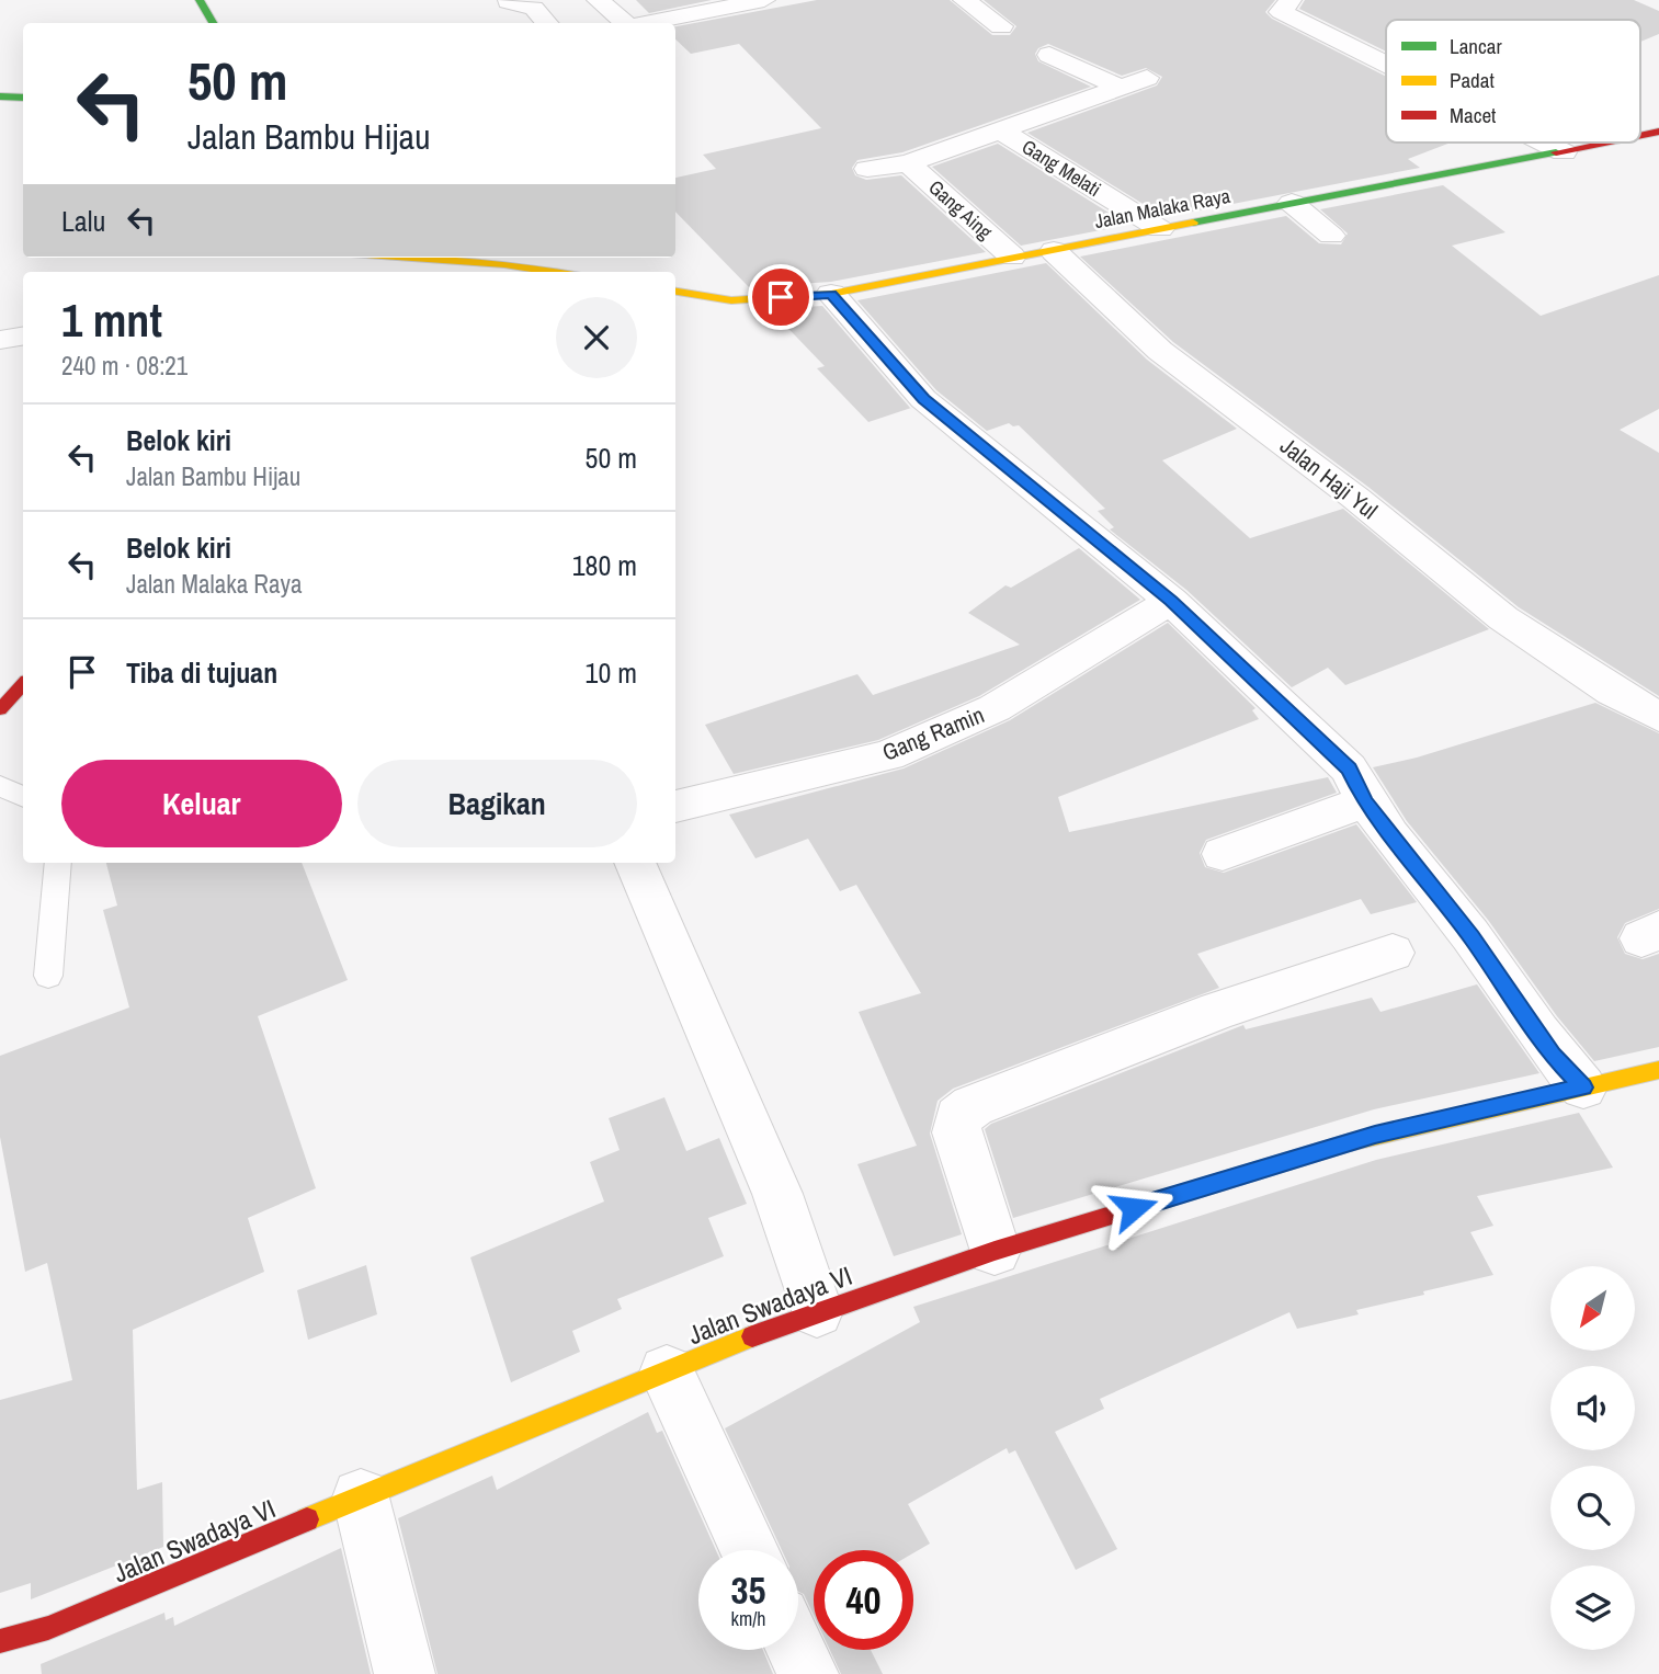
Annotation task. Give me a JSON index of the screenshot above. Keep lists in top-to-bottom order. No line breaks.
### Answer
{"streets":{"street":["Gang Melati","Jalan Malaka Raya","Gang Aing","Jalan Haji Yul","Gang Ramin","Jalan Swadaya VI"]},"crossings":[["Gang Melati","Jalan Malaka Raya"],["Jalan Malaka Raya","Gang Aing"],["Jalan Malaka Raya","Jalan Haji Yul"]],"legend":["Lancar","Padat","Macet"],"north":"bottom left","page":{"turn":["50 m","Jalan Bambu Hijau"],"then":"Lalu","heading":["1 mnt","240 m · 08:21"],"list":[{"name":"Belok kiri","note":"Jalan Bambu Hijau","value":"50 m"},{"name":"Belok kiri","note":"Jalan Malaka Raya","value":"180 m"},{"name":"Tiba di tujuan","value":"10 m"}],"buttons":["Keluar","Bagikan"],"speed":"35 km/h","limit":"40"}}
